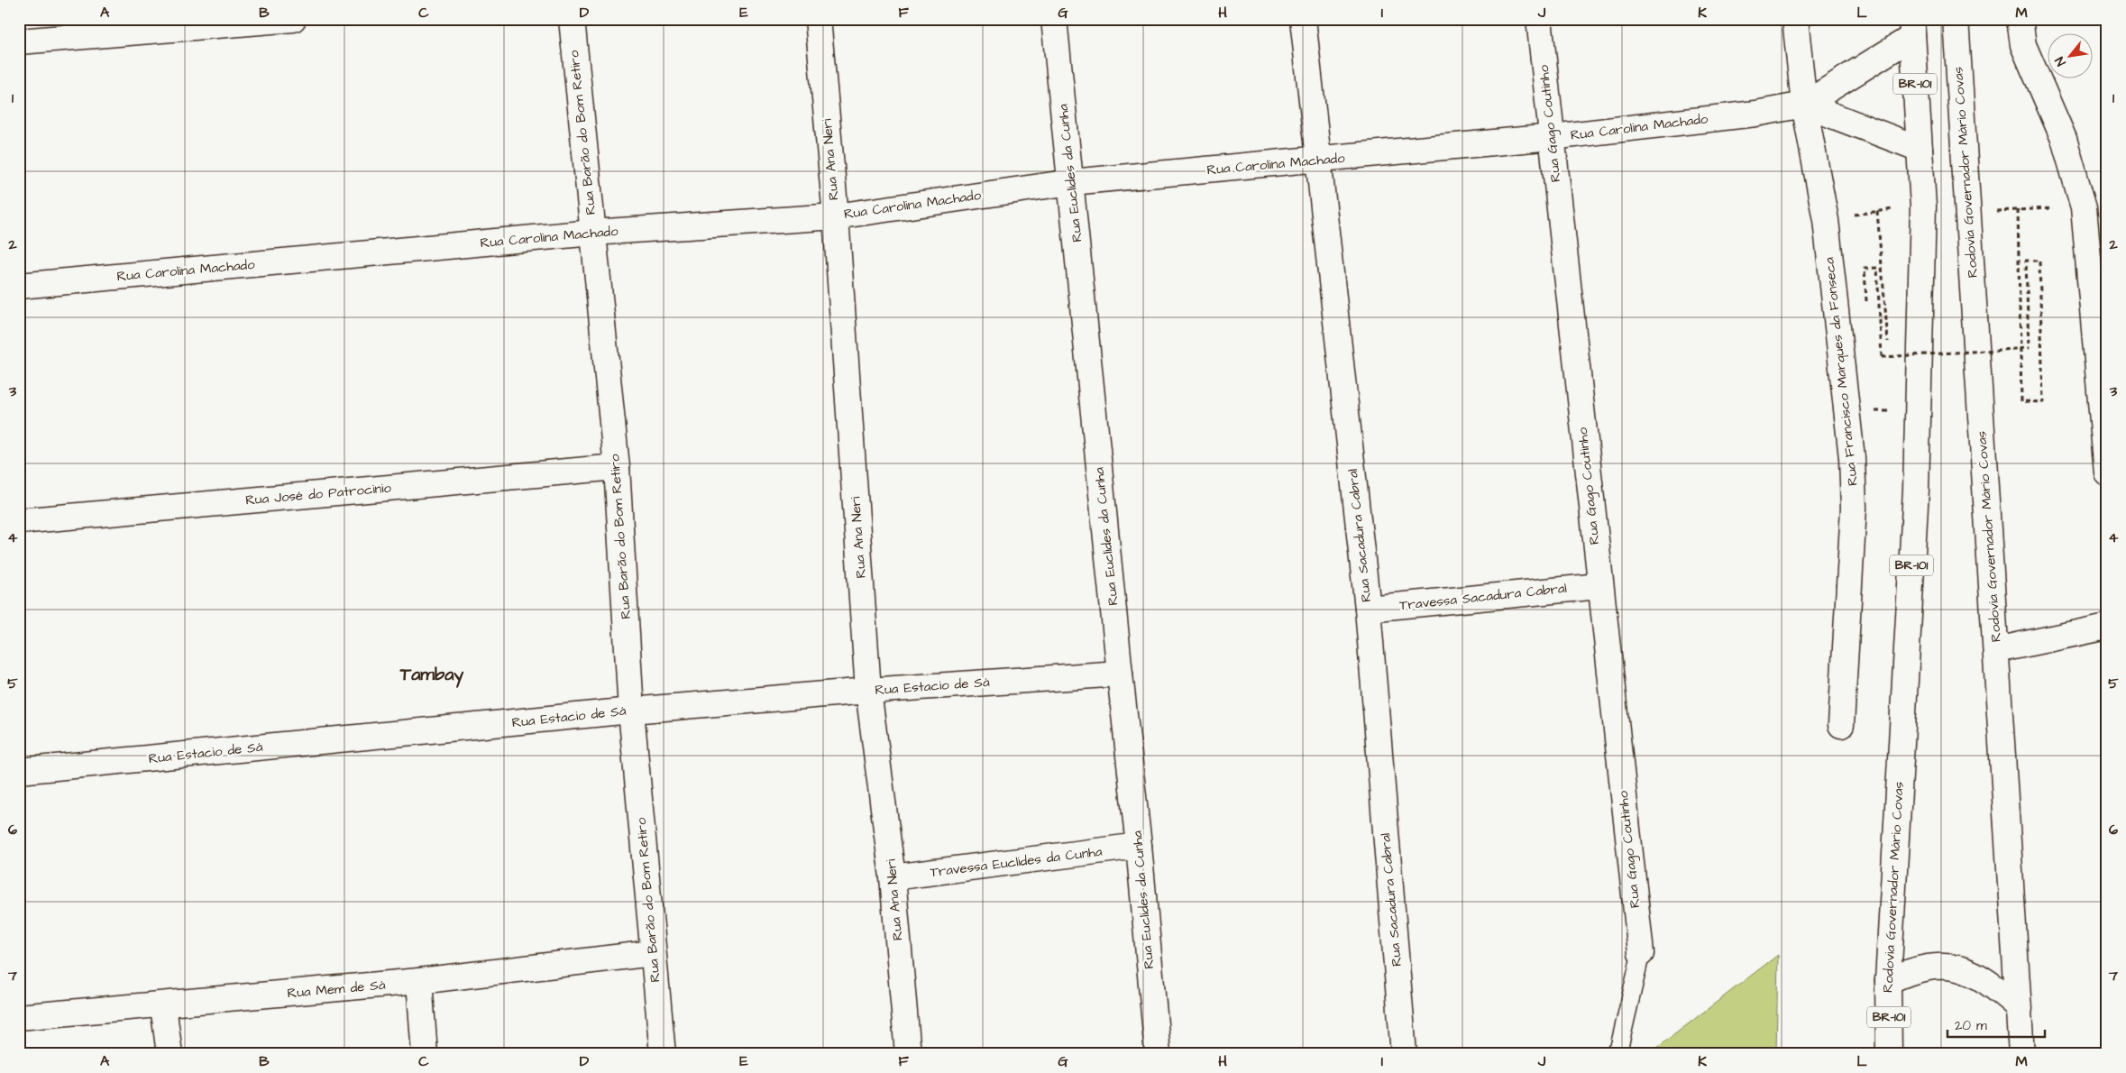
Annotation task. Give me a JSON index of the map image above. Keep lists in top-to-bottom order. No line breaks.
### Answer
{"streets":{"main road":["BR-101","Rua Gago Coutinho","Rua Carolina Machado","Rua Barão do Bom Retiro","Rua Ana Neri","Rodovia Governador Mário Covas","Rua Euclides da Cunha","Rua Francisco Marques da Fonseca","Rua José do Patrocinio","Rua Sacadura Cabral","Travessa Sacadura Cabral","Rua Estacio de Sá","Travessa Euclides da Cunha","Rua Mem de Sá"]},"crossings":[["Rua Gago Coutinho","Rua Carolina Machado"],["Rua Gago Coutinho","Travessa Sacadura Cabral"],["Rua Carolina Machado","Rua Barão do Bom Retiro"],["Rua Carolina Machado","Rua Ana Neri"],["Rua Carolina Machado","Rodovia Governador Mário Covas"],["Rua Carolina Machado","Rua Euclides da Cunha"],["Rua Carolina Machado","Rua Francisco Marques da Fonseca"],["Rua Carolina Machado","Rua Sacadura Cabral"],["Rua Barão do Bom Retiro","Rua José do Patrocinio"],["Rua Barão do Bom Retiro","Rua Estacio de Sá"],["Rua Barão do Bom Retiro","Rua Mem de Sá"],["Rua Ana Neri","Rua Estacio de Sá"],["Rua Ana Neri","Travessa Euclides da Cunha"],["Rua Euclides da Cunha","Rua Estacio de Sá"],["Rua Euclides da Cunha","Travessa Euclides da Cunha"],["Rua Sacadura Cabral","Travessa Sacadura Cabral"]],"districts":["Tambay"],"scale_bar":"20 m","north":"bottom left","grid":{"columns":["A","B","C","D","E","F","G","H","I","J","K","L","M"],"rows":["1","2","3","4","5","6","7"]}}
